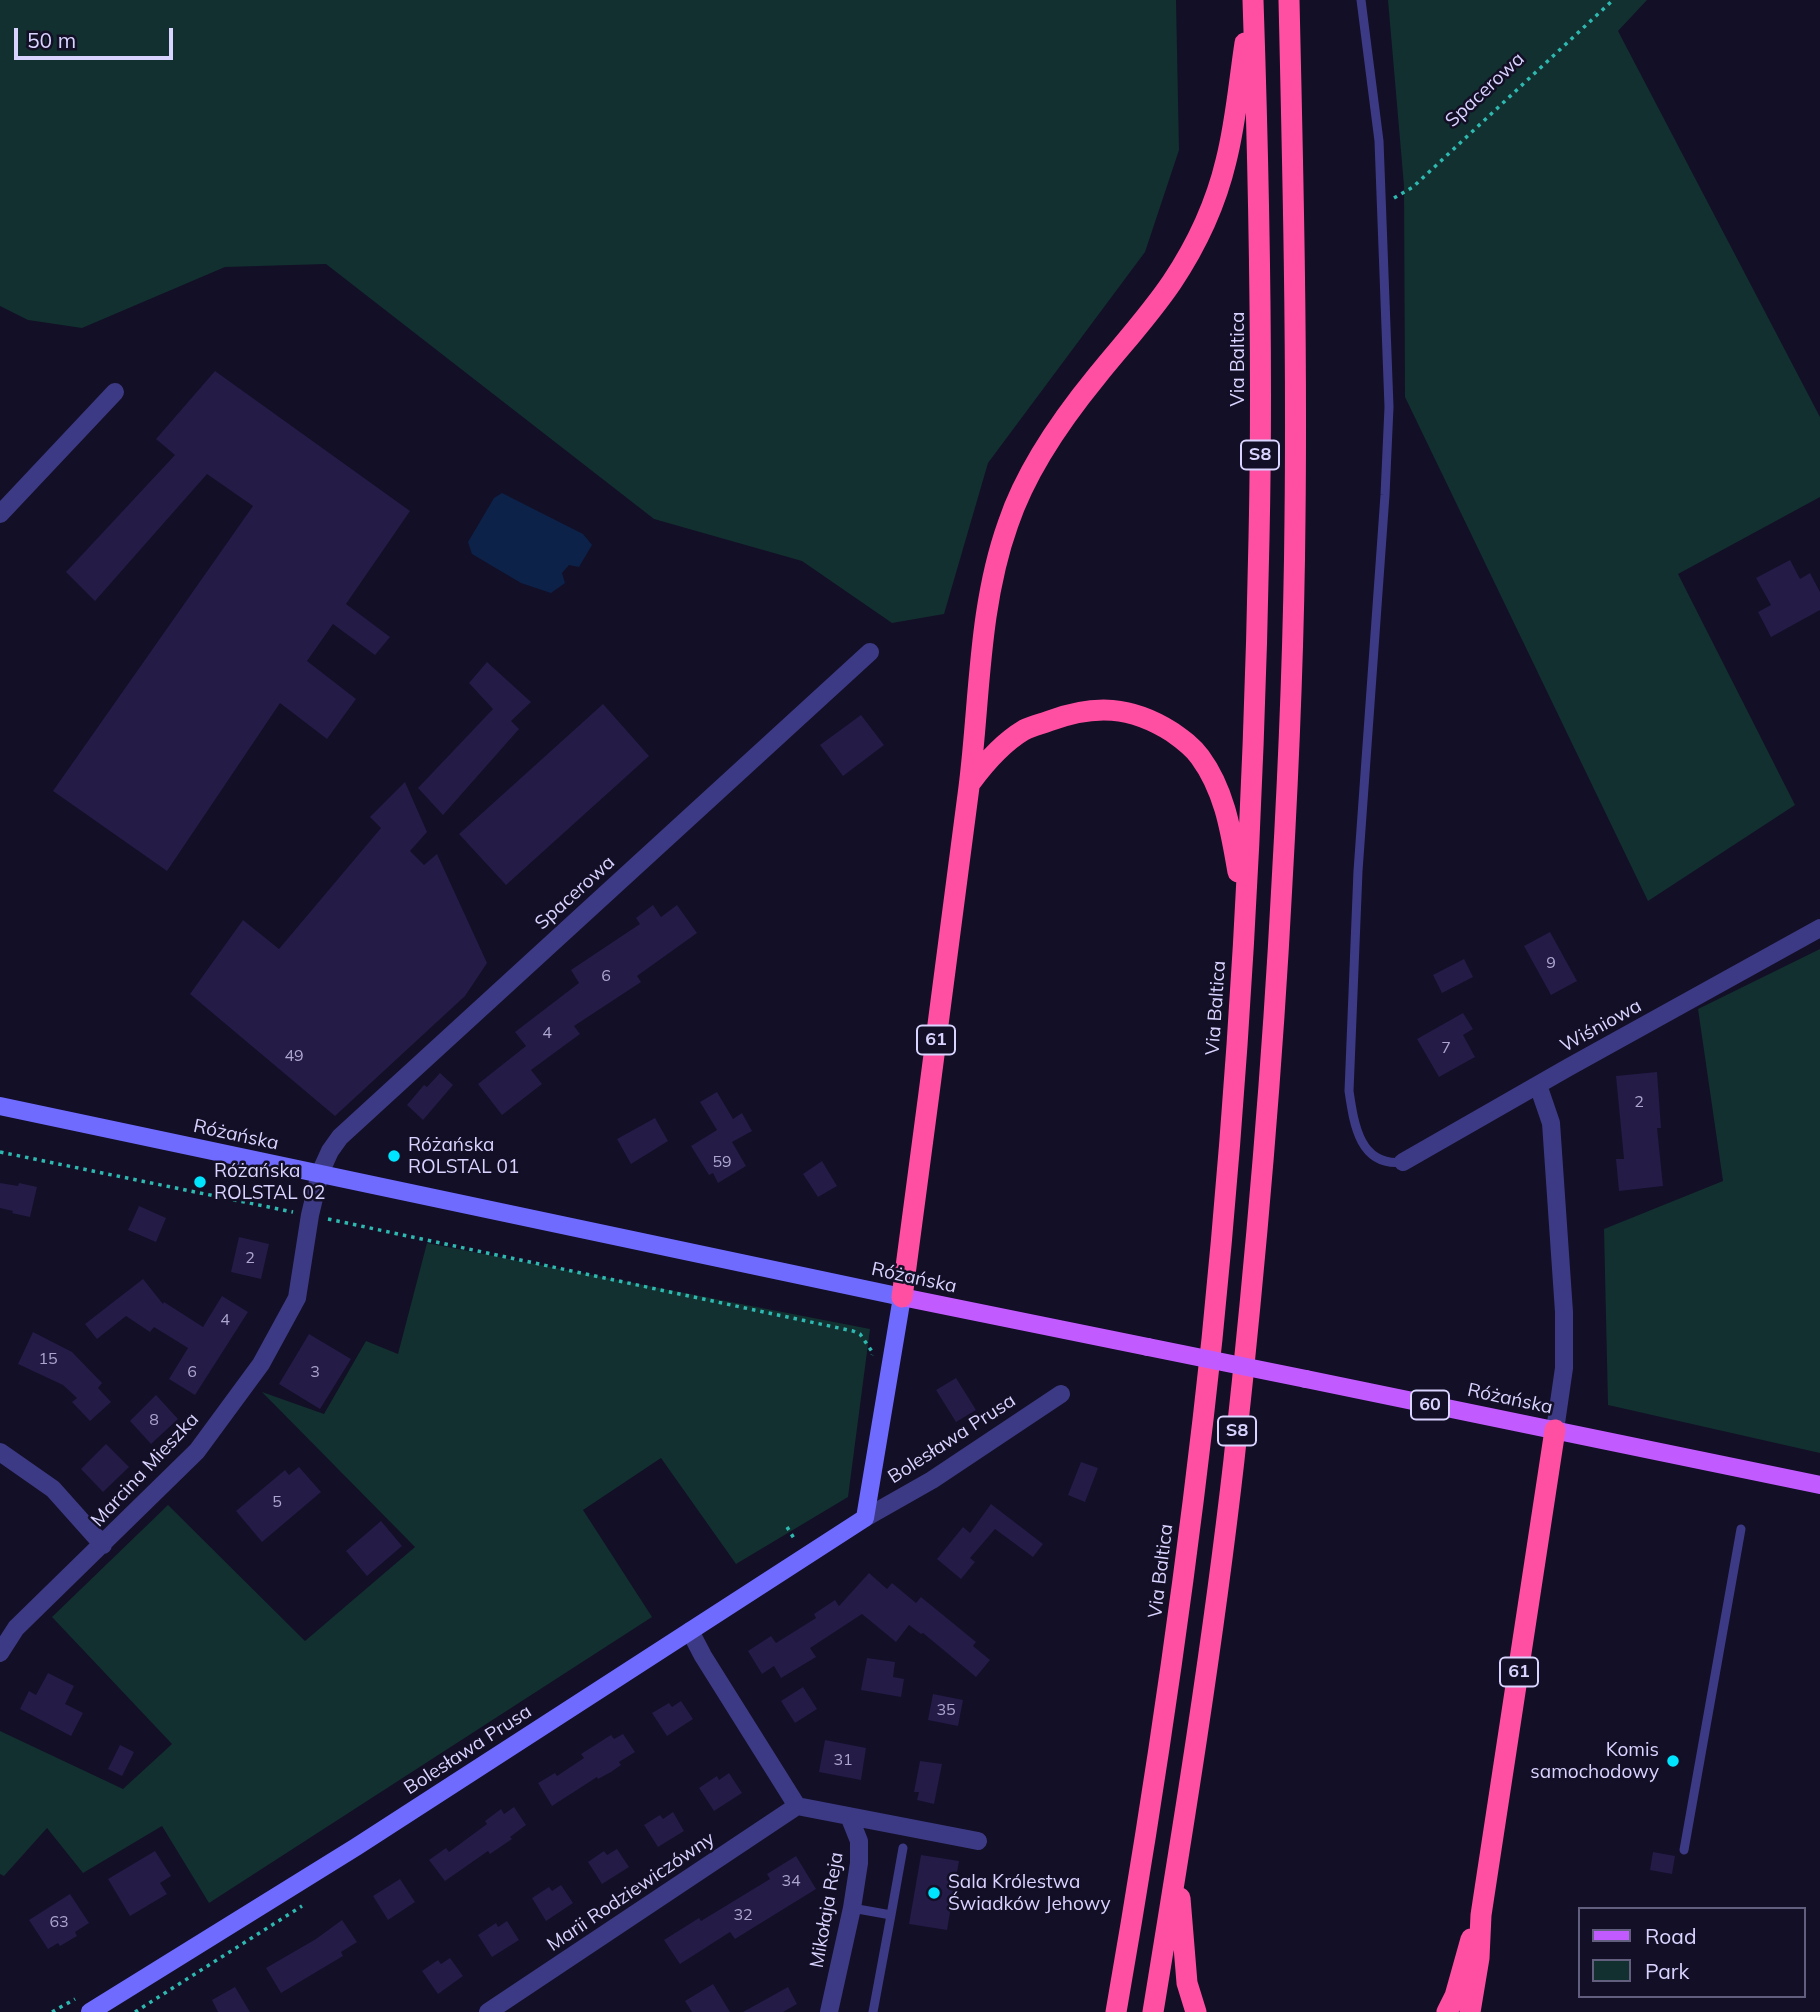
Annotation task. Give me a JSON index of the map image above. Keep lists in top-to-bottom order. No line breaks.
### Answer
{"streets":{"highway":["Via Baltica","S8","61"],"main road":["Różańska","60"],"street":["Spacerowa","Wiśniowa","Bolesława Prusa","Marcina Mieszka","Marii Rodziewiczówny","Mikołaja Reja"]},"crossings":[["Spacerowa","Różańska"],["Spacerowa","Marcina Mieszka"],["61","Różańska"],["61","Bolesława Prusa"],["Różańska","Bolesława Prusa"],["Różańska","Marcina Mieszka"]],"places":["Różańska ROLSTAL 01","Różańska ROLSTAL 02","Komis samochodowy","Sala Królestwa Świadków Jehowy"],"house_numbers":["9","6","4","7","49","2","59","2","4","15","6","3","8","5","35","31","34","32","63"],"legend":["Road","Park"],"scale_bar":"50 m"}
